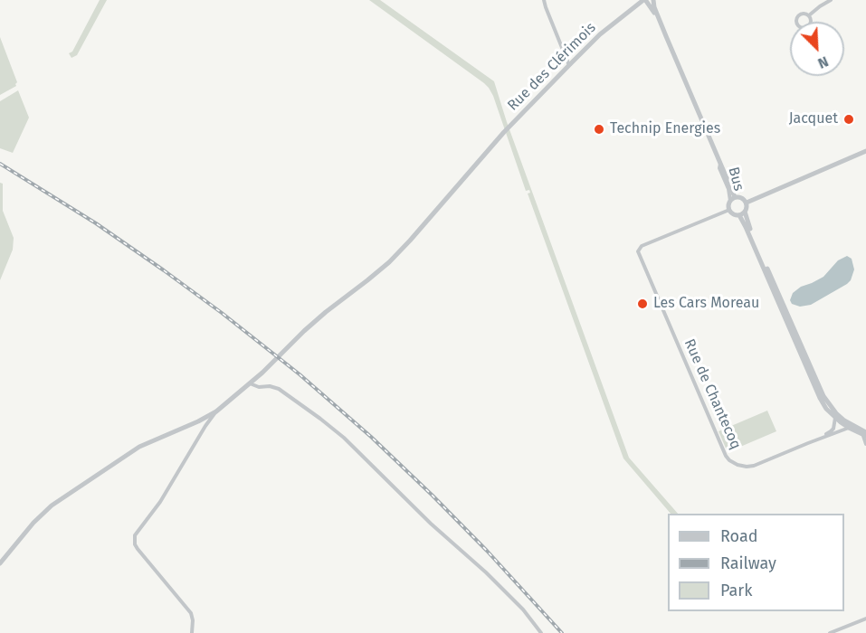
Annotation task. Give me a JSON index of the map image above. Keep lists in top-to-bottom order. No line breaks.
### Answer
{"streets":{"street":["Rue des Clérimois","Rue de Chantecoq"]},"places":["Jacquet","Technip Energies","Les Cars Moreau"],"legend":["Road","Railway","Park"],"north":"bottom right"}
